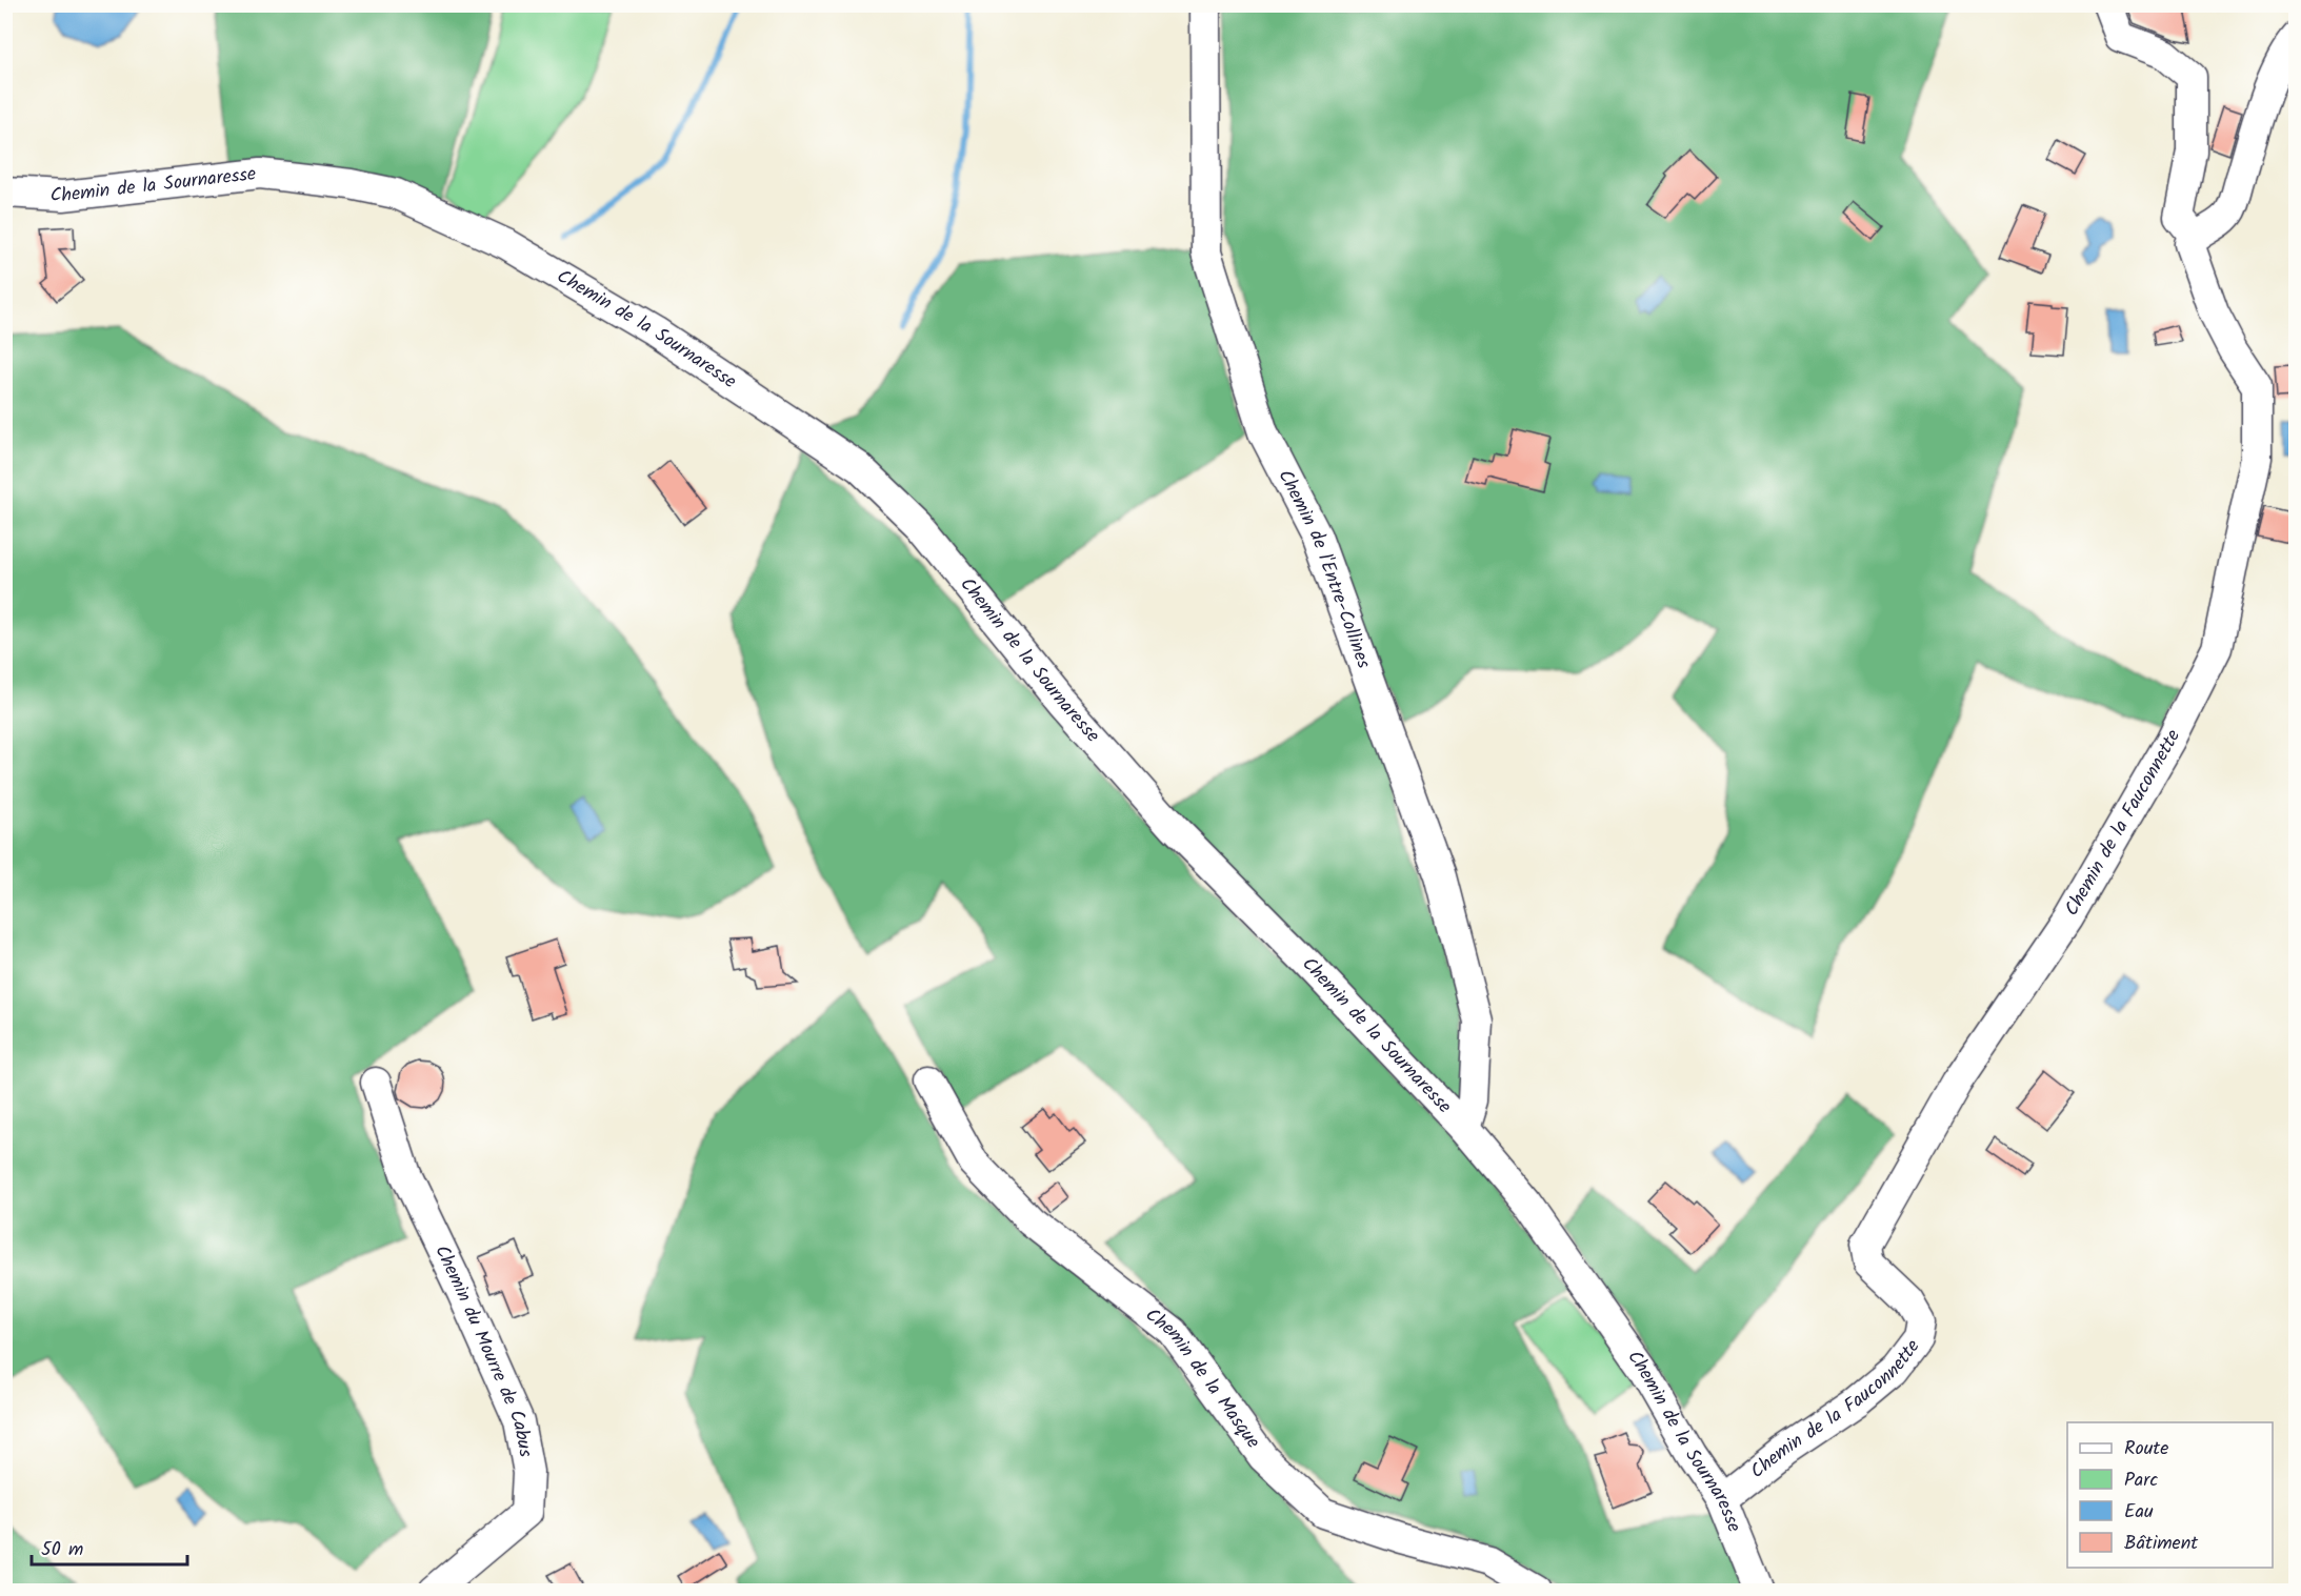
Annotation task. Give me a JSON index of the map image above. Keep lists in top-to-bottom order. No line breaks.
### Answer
{"streets":{"street":["Chemin de la Sournaresse","Chemin de l'Entre-Collines","Chemin de la Fauconnette","Chemin du Mourre de Cabus","Chemin de la Masque"]},"crossings":[["Chemin de la Sournaresse","Chemin de l'Entre-Collines"],["Chemin de la Sournaresse","Chemin de la Fauconnette"]],"legend":["Route","Parc","Eau","Bâtiment"],"scale_bar":"50 m"}
